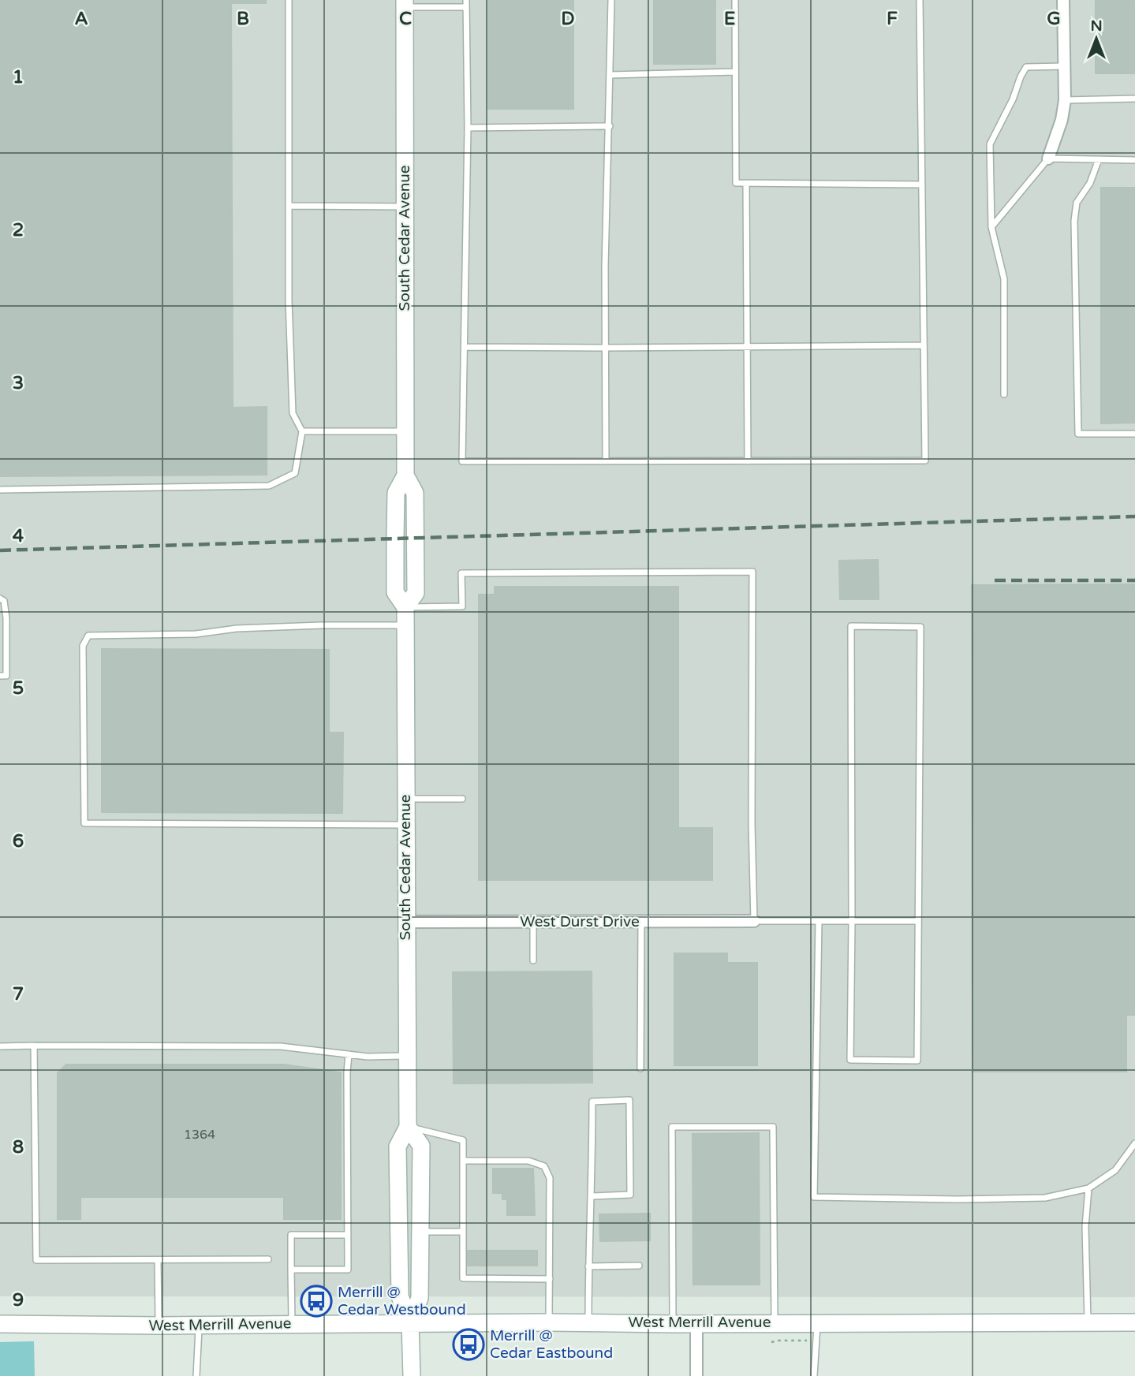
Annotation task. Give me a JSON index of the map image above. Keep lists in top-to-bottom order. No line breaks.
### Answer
{"streets":{"main road":["South Cedar Avenue","West Merrill Avenue"],"street":["West Durst Drive"]},"crossings":[["South Cedar Avenue","West Durst Drive"],["South Cedar Avenue","West Merrill Avenue"]],"places":{"bus stop":["Merrill @ Cedar Westbound","Merrill @ Cedar Eastbound"]},"house_numbers":["1364"],"north":"top","grid":{"columns":["A","B","C","D","E","F","G"],"rows":["1","2","3","4","5","6","7","8","9"]}}
